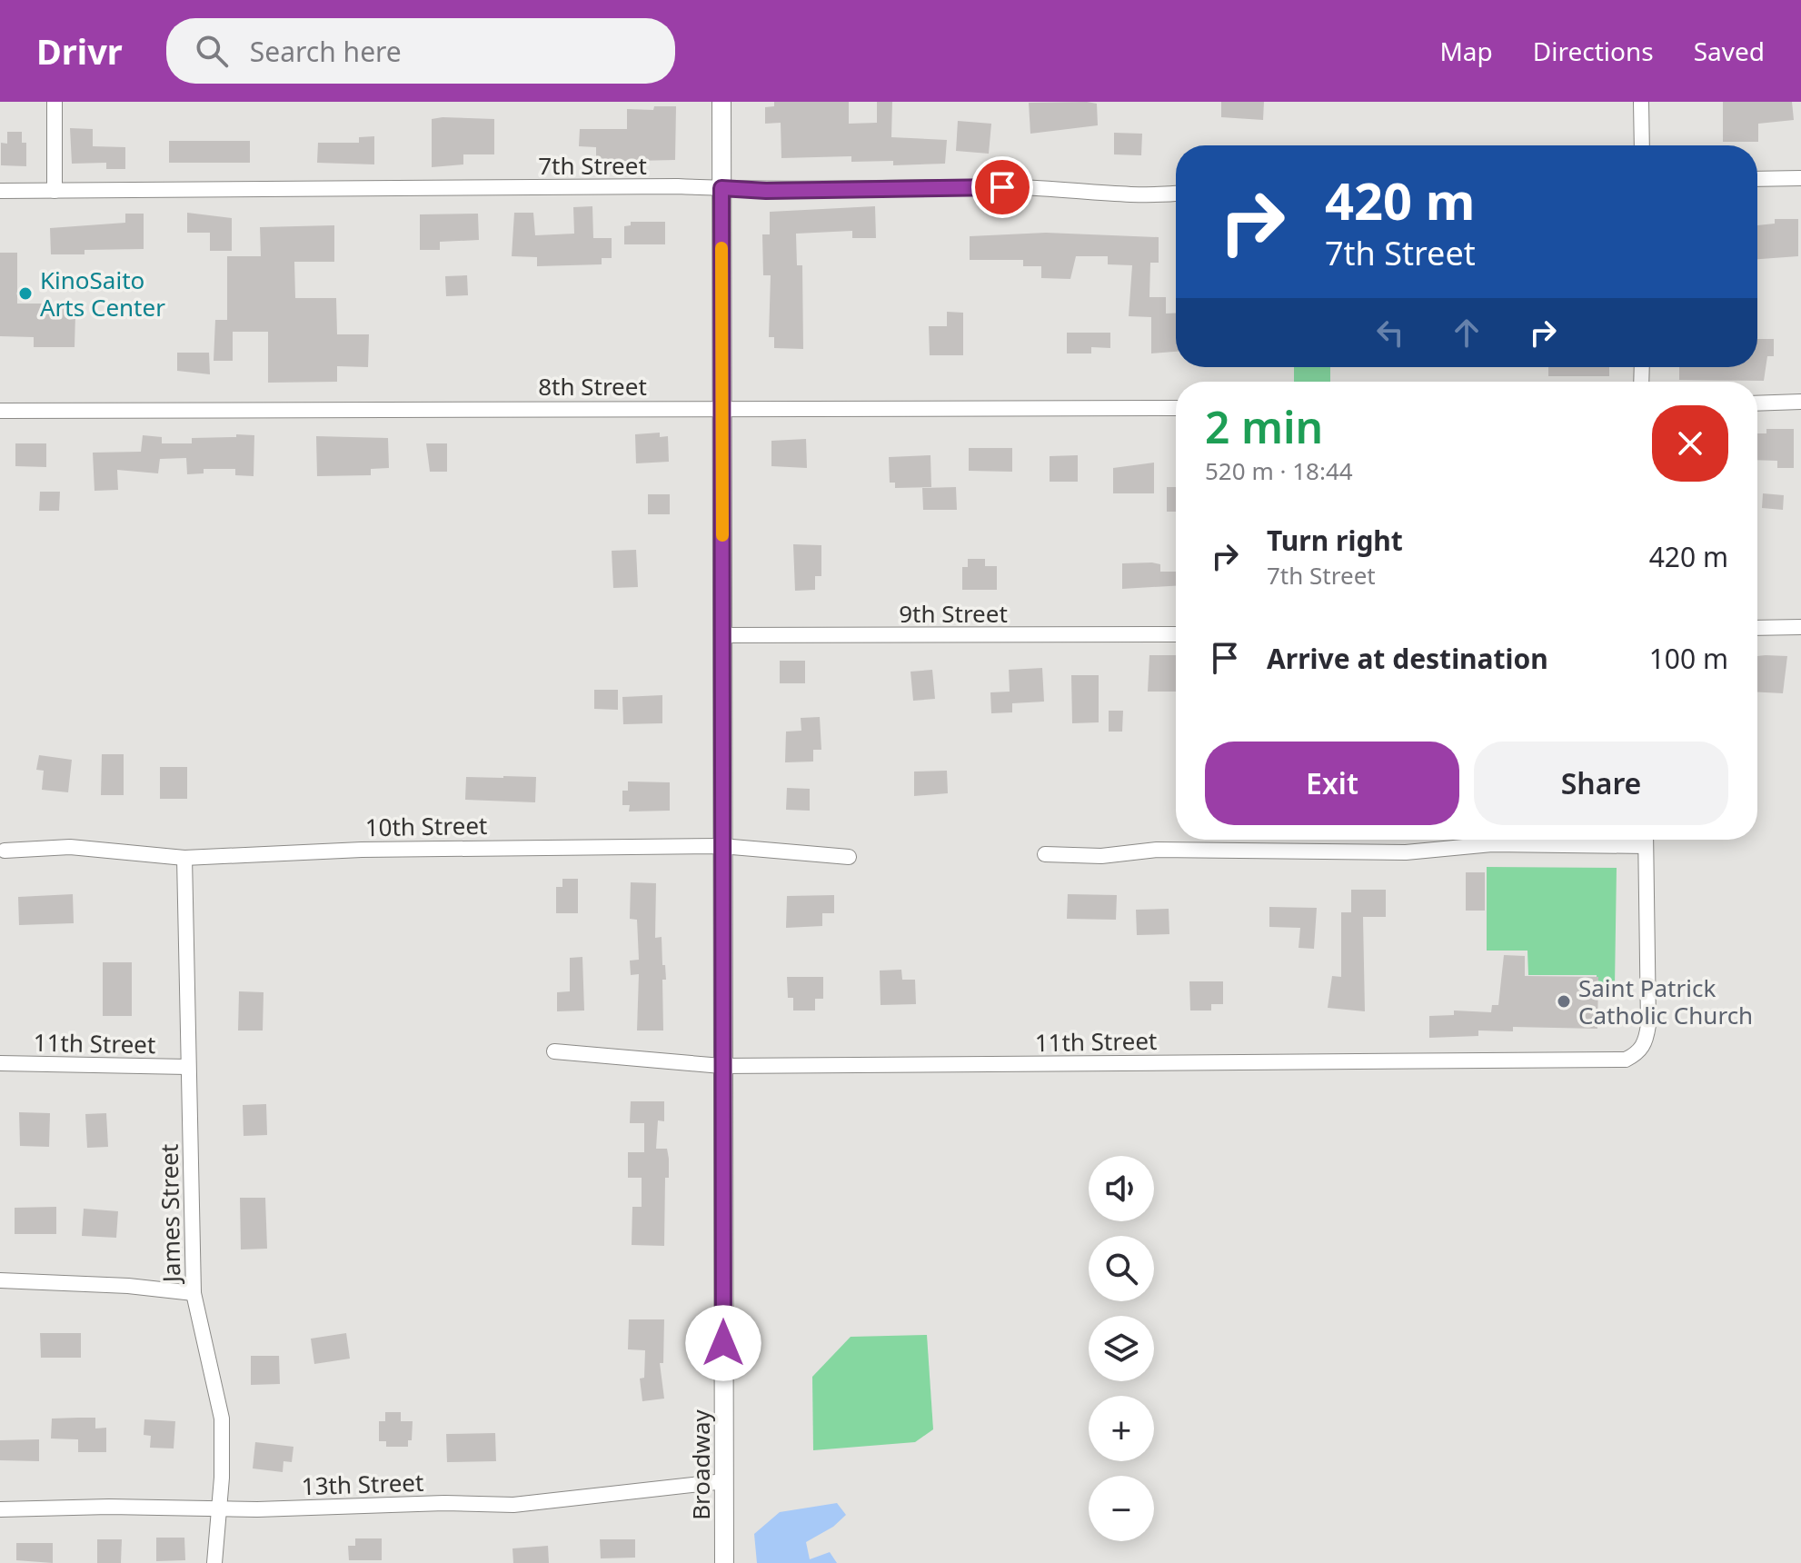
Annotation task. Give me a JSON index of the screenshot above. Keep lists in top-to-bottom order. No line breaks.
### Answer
{"streets":{"street":["7th Street","8th Street","9th Street","10th Street","11th Street","James Street","Broadway","13th Street"]},"crossings":[["7th Street","Broadway"],["8th Street","Broadway"],["9th Street","Broadway"],["10th Street","James Street"],["10th Street","Broadway"],["11th Street","James Street"],["11th Street","Broadway"],["James Street","13th Street"],["Broadway","13th Street"]],"places":["KinoSaito Arts Center","Saint Patrick Catholic Church"],"page":{"header":"Drivr","search":"Search here","nav":["Map","Directions","Saved"],"turn":["420 m","7th Street"],"heading":["2 min","520 m · 18:44"],"list":[{"name":"Turn right","note":"7th Street","value":"420 m"},{"name":"Arrive at destination","value":"100 m"}],"buttons":["Exit","Share"],"map_buttons":["+","−"]}}
